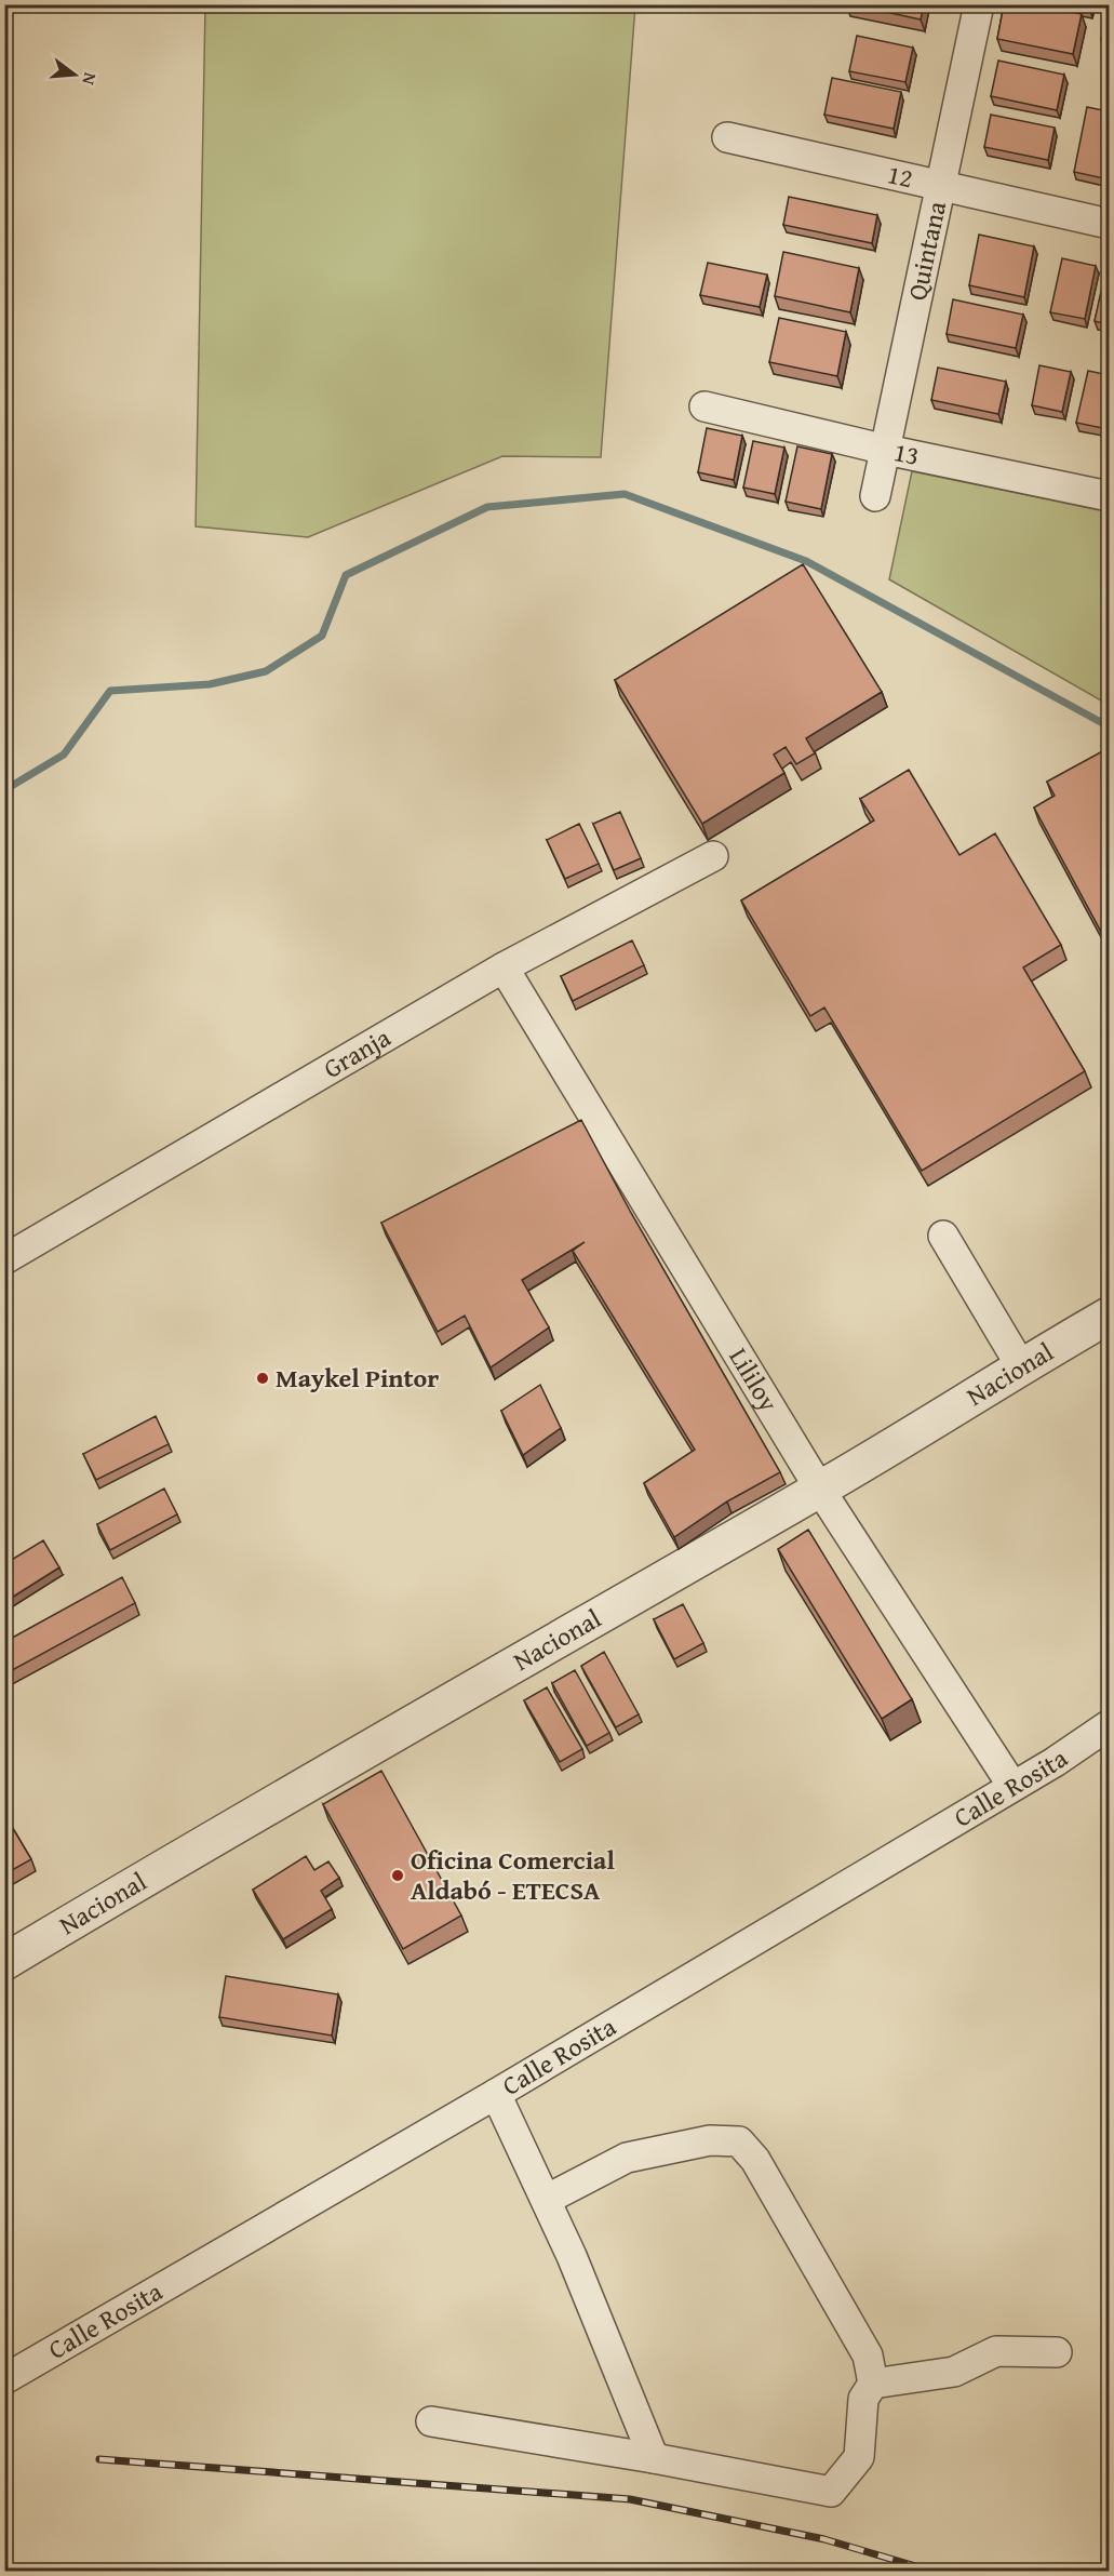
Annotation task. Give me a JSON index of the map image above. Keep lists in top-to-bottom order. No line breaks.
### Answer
{"streets":{"street":["12","Quintana","13","Granja","Nacional","Lililoy","Calle Rosita"]},"crossings":[["12","Quintana"],["Quintana","13"],["Granja","Lililoy"],["Nacional","Lililoy"],["Lililoy","Calle Rosita"]],"places":["Maykel Pintor","Oficina Comercial Aldabó - ETECSA"],"north":"right"}
